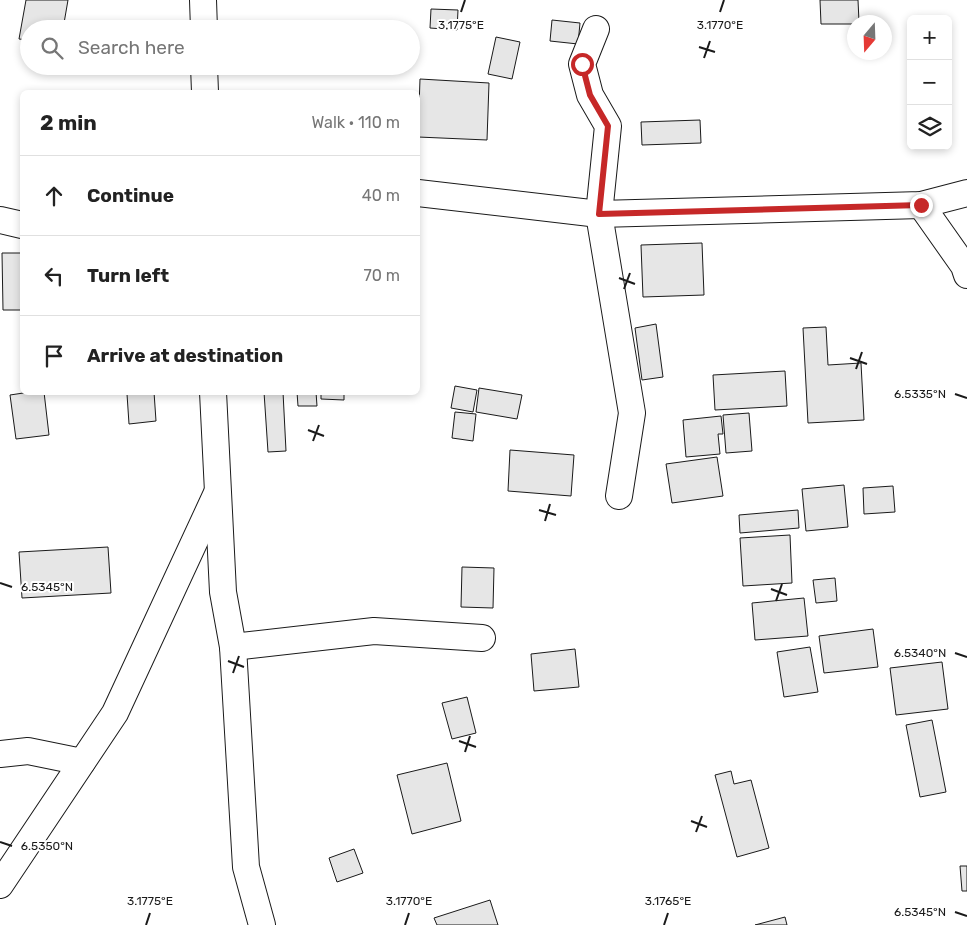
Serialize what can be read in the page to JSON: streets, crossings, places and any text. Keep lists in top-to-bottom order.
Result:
{
  "north": "bottom",
  "page": {
    "map_buttons": ["+", "−"],
    "search": "Search here",
    "heading": ["2 min", "Walk · 110 m"],
    "list": [
      ["Continue", "40 m"],
      ["Turn left", "70 m"],
      "Arrive at destination"
    ]
  },
  "coordinates": [
    "3.1775°E",
    "3.1770°E",
    "6.5335°N",
    "6.5345°N",
    "6.5340°N",
    "6.5350°N",
    "3.1765°E"
  ]
}
